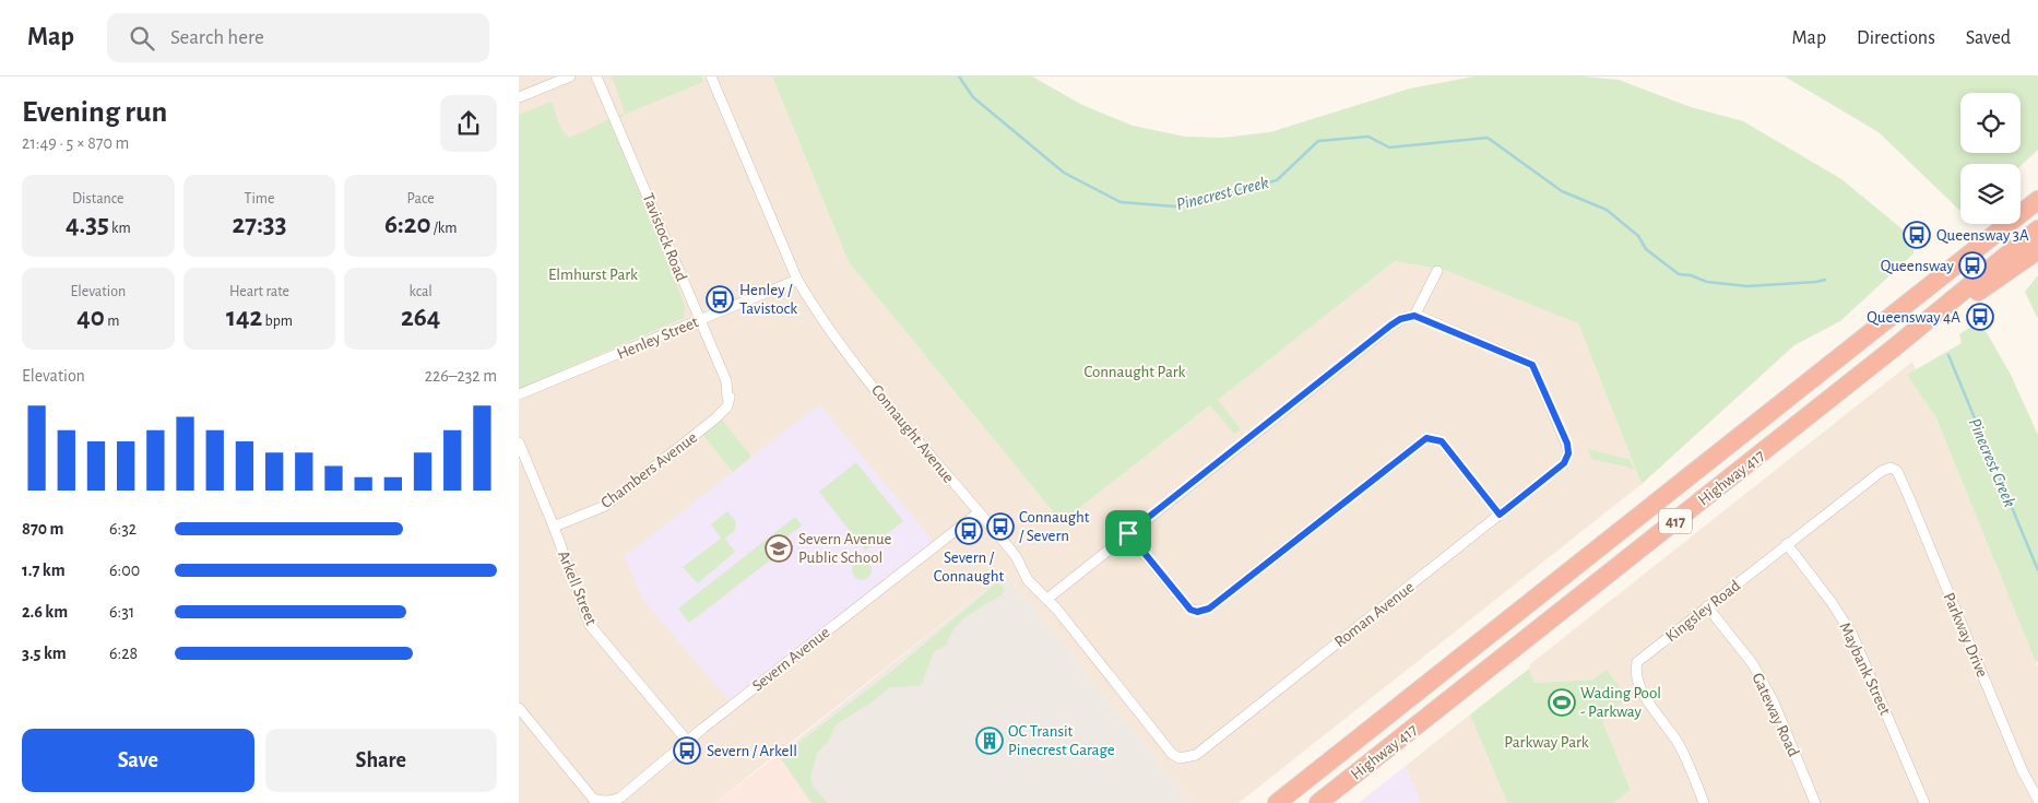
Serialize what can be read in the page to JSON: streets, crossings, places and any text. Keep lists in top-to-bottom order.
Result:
{
  "streets": {
    "highway": ["Highway 417", "417"],
    "street": [
      "Tavistock Road",
      "Henley Street",
      "Connaught Avenue",
      "Chambers Avenue",
      "Arkell Street",
      "Kingsley Road",
      "Roman Avenue",
      "Parkway Drive",
      "Severn Avenue",
      "Maybank Street",
      "Gateway Road"
    ]
  },
  "crossings": [
    ["Tavistock Road", "Henley Street"],
    ["Tavistock Road", "Chambers Avenue"],
    ["Henley Street", "Connaught Avenue"],
    ["Connaught Avenue", "Roman Avenue"],
    ["Connaught Avenue", "Severn Avenue"],
    ["Chambers Avenue", "Arkell Street"],
    ["Arkell Street", "Severn Avenue"],
    ["Kingsley Road", "Parkway Drive"],
    ["Kingsley Road", "Maybank Street"],
    ["Kingsley Road", "Gateway Road"]
  ],
  "water": ["Pinecrest Creek"],
  "parks": ["Elmhurst Park", "Connaught Park", "Parkway Park"],
  "places": {
    "bus stop": [
      "Queensway 3A",
      "Queensway",
      "Henley / Tavistock",
      "Queensway 4A",
      "Connaught / Severn",
      "Severn / Connaught",
      "Severn / Arkell"
    ],
    "school or university": ["Severn Avenue Public School"],
    "sports": ["Wading Pool - Parkway"],
    "building": ["OC Transit Pinecrest Garage"]
  },
  "page": {
    "header": "Map",
    "search": "Search here",
    "nav": ["Map", "Directions", "Saved"],
    "heading": ["Evening run", "21:49 · 5 × 870 m"],
    "stats": [
      ["Distance", "4.35 km"],
      ["Time", "27:33"],
      ["Pace", "6:20 /km"],
      ["Elevation", "40 m"],
      ["Heart rate", "142 bpm"],
      ["kcal", "264"]
    ],
    "chart": ["Elevation", "226–232 m"],
    "list": [
      {
        "name": "870 m",
        "note": "6:32"
      },
      {
        "name": "1.7 km",
        "note": "6:00"
      },
      {
        "name": "2.6 km",
        "note": "6:31"
      },
      {
        "name": "3.5 km",
        "note": "6:28"
      }
    ],
    "buttons": ["Save", "Share"]
  }
}
